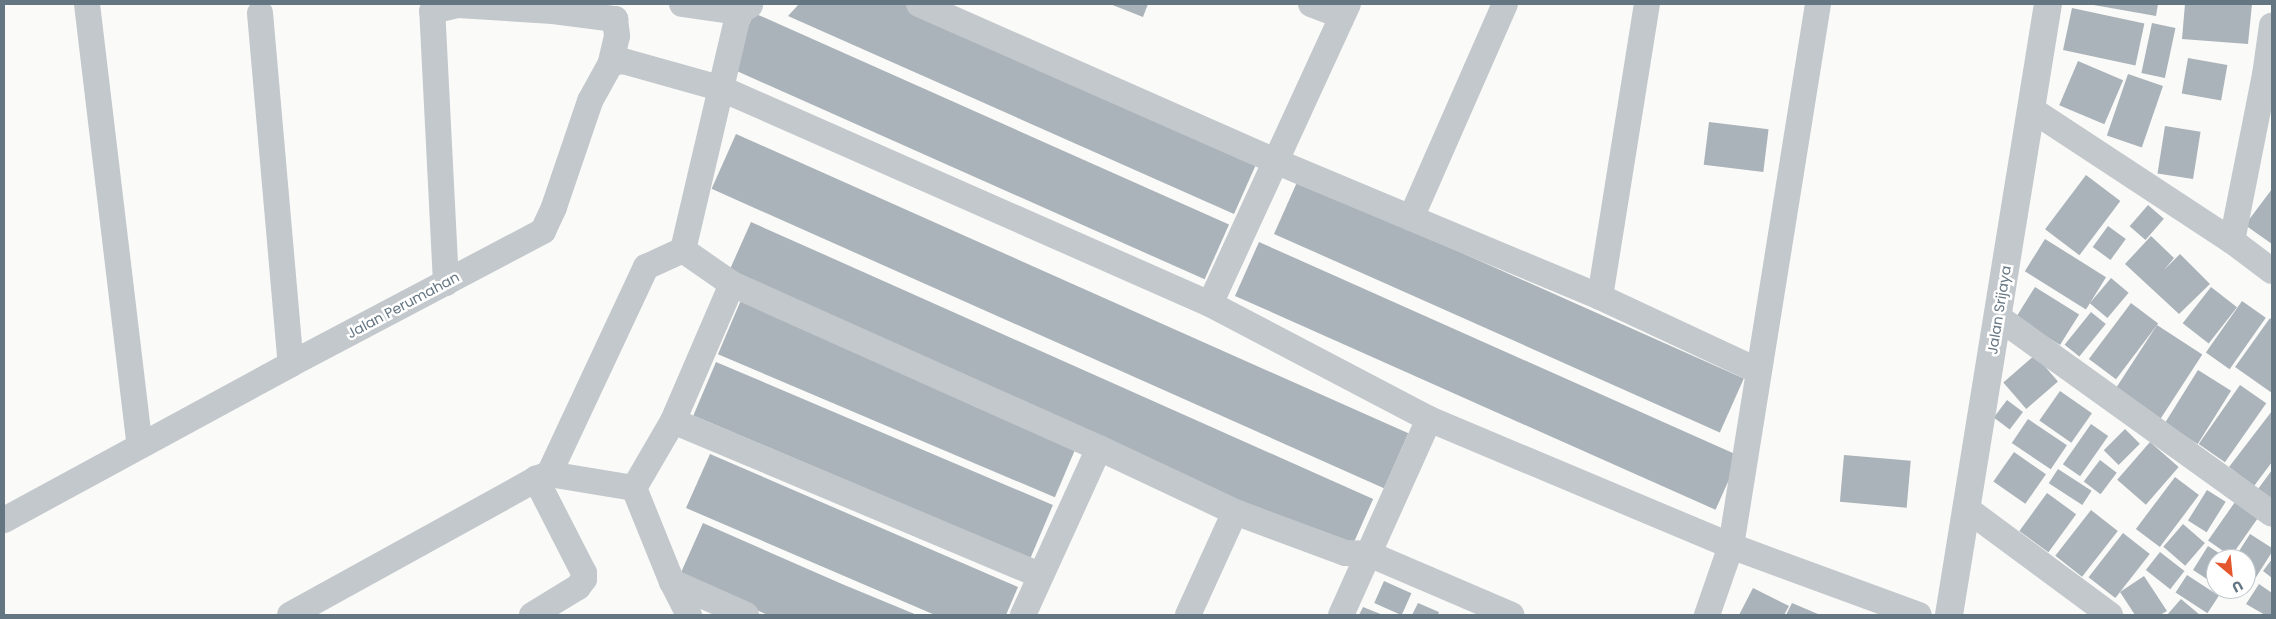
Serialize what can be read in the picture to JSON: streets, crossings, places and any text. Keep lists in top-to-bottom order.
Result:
{
  "streets": {
    "street": ["Jalan Perumahan", "Jalan Srijaya"]
  },
  "north": "bottom right"
}
